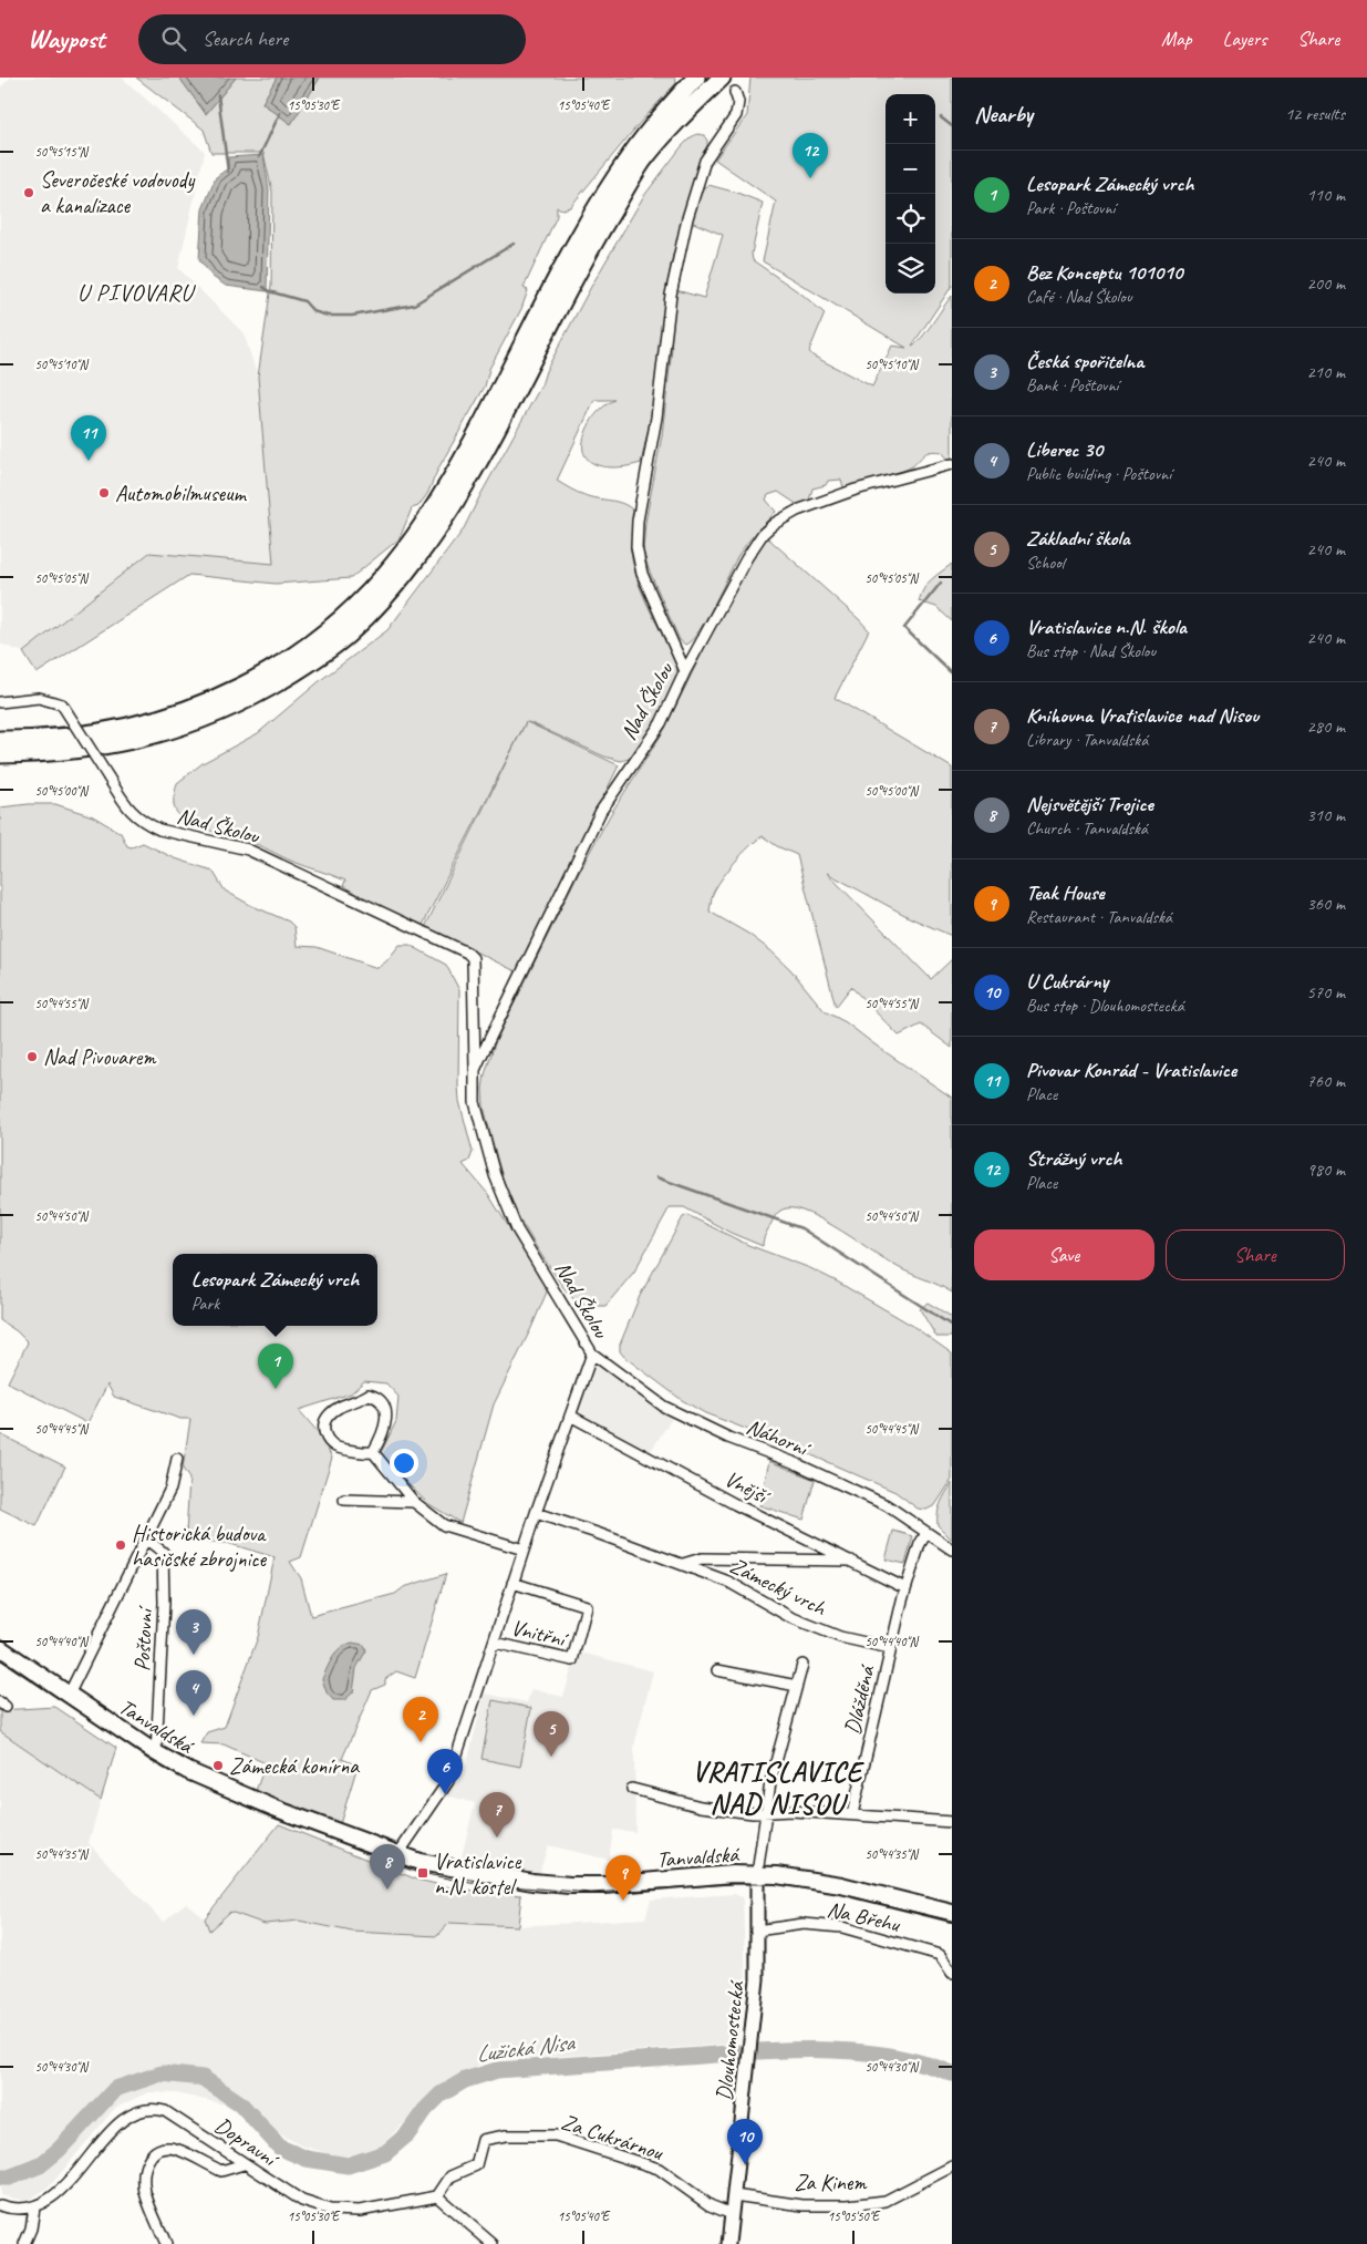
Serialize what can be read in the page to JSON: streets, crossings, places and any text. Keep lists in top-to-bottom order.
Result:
{
  "streets": {
    "main road": ["Tanvaldská"],
    "street": [
      "Nad Školou",
      "Náhorní",
      "Vnější",
      "Zámecký vrch",
      "Vnitřní",
      "Poštovní",
      "Dlážděná",
      "Na Břehu",
      "Dlouhomostecká",
      "Za Cukrárnou",
      "Dopravní",
      "Za Kinem"
    ]
  },
  "crossings": [
    ["Nad Školou", "Náhorní"],
    ["Nad Školou", "Vnější"],
    ["Nad Školou", "Zámecký vrch"],
    ["Nad Školou", "Vnitřní"],
    ["Nad Školou", "Tanvaldská"],
    ["Náhorní", "Dlážděná"],
    ["Vnější", "Zámecký vrch"],
    ["Vnější", "Dlážděná"],
    ["Zámecký vrch", "Dlážděná"],
    ["Poštovní", "Tanvaldská"],
    ["Tanvaldská", "Dlouhomostecká"],
    ["Na Břehu", "Dlouhomostecká"],
    ["Dlouhomostecká", "Za Cukrárnou"],
    ["Dlouhomostecká", "Za Kinem"],
    ["Za Cukrárnou", "Dopravní"]
  ],
  "districts": ["U PIVOVARU", "VRATISLAVICE NAD NISOU"],
  "water": ["Lužická Nisa"],
  "places": {
    "other": [
      "Severočeské vodovody a kanalizace",
      "Automobilmuseum",
      "Nad Pivovarem",
      "Historická budova hasičské zbrojnice",
      "Zámecká konírna"
    ],
    "transit": ["Vratislavice n.N. kostel"]
  },
  "page": {
    "header": "Waypost",
    "search": "Search here",
    "nav": ["Map", "Layers", "Share"],
    "heading": ["Nearby", "12 results"],
    "map_buttons": ["+", "−"],
    "pins": [
      "12",
      "11",
      "1",
      "3",
      "4",
      "2",
      "5",
      "6",
      "7",
      "8",
      "9",
      "10"
    ],
    "list": [
      {
        "mark": "1",
        "name": "Lesopark Zámecký vrch",
        "note": "Park · Poštovní",
        "value": "110 m"
      },
      {
        "mark": "2",
        "name": "Bez Konceptu 101010",
        "note": "Café · Nad Školou",
        "value": "200 m"
      },
      {
        "mark": "3",
        "name": "Česká spořitelna",
        "note": "Bank · Poštovní",
        "value": "210 m"
      },
      {
        "mark": "4",
        "name": "Liberec 30",
        "note": "Public building · Poštovní",
        "value": "240 m"
      },
      {
        "mark": "5",
        "name": "Základní škola",
        "note": "School",
        "value": "240 m"
      },
      {
        "mark": "6",
        "name": "Vratislavice n.N. škola",
        "note": "Bus stop · Nad Školou",
        "value": "240 m"
      },
      {
        "mark": "7",
        "name": "Knihovna Vratislavice nad Nisou",
        "note": "Library · Tanvaldská",
        "value": "280 m"
      },
      {
        "mark": "8",
        "name": "Nejsvětější Trojice",
        "note": "Church · Tanvaldská",
        "value": "310 m"
      },
      {
        "mark": "9",
        "name": "Teak House",
        "note": "Restaurant · Tanvaldská",
        "value": "360 m"
      },
      {
        "mark": "10",
        "name": "U Cukrárny",
        "note": "Bus stop · Dlouhomostecká",
        "value": "570 m"
      },
      {
        "mark": "11",
        "name": "Pivovar Konrád - Vratislavice",
        "note": "Place",
        "value": "760 m"
      },
      {
        "mark": "12",
        "name": "Strážný vrch",
        "note": "Place",
        "value": "980 m"
      }
    ],
    "buttons": ["Save", "Share"],
    "popup": ["Lesopark Zámecký vrch", "Park"]
  },
  "coordinates": [
    "15°05'30\"E",
    "15°05'40\"E",
    "50°45'15\"N",
    "50°45'10\"N",
    "50°45'05\"N",
    "50°45'00\"N",
    "50°44'55\"N",
    "50°44'50\"N",
    "50°44'45\"N",
    "50°44'40\"N",
    "50°44'35\"N",
    "50°44'30\"N",
    "15°05'50\"E"
  ]
}
